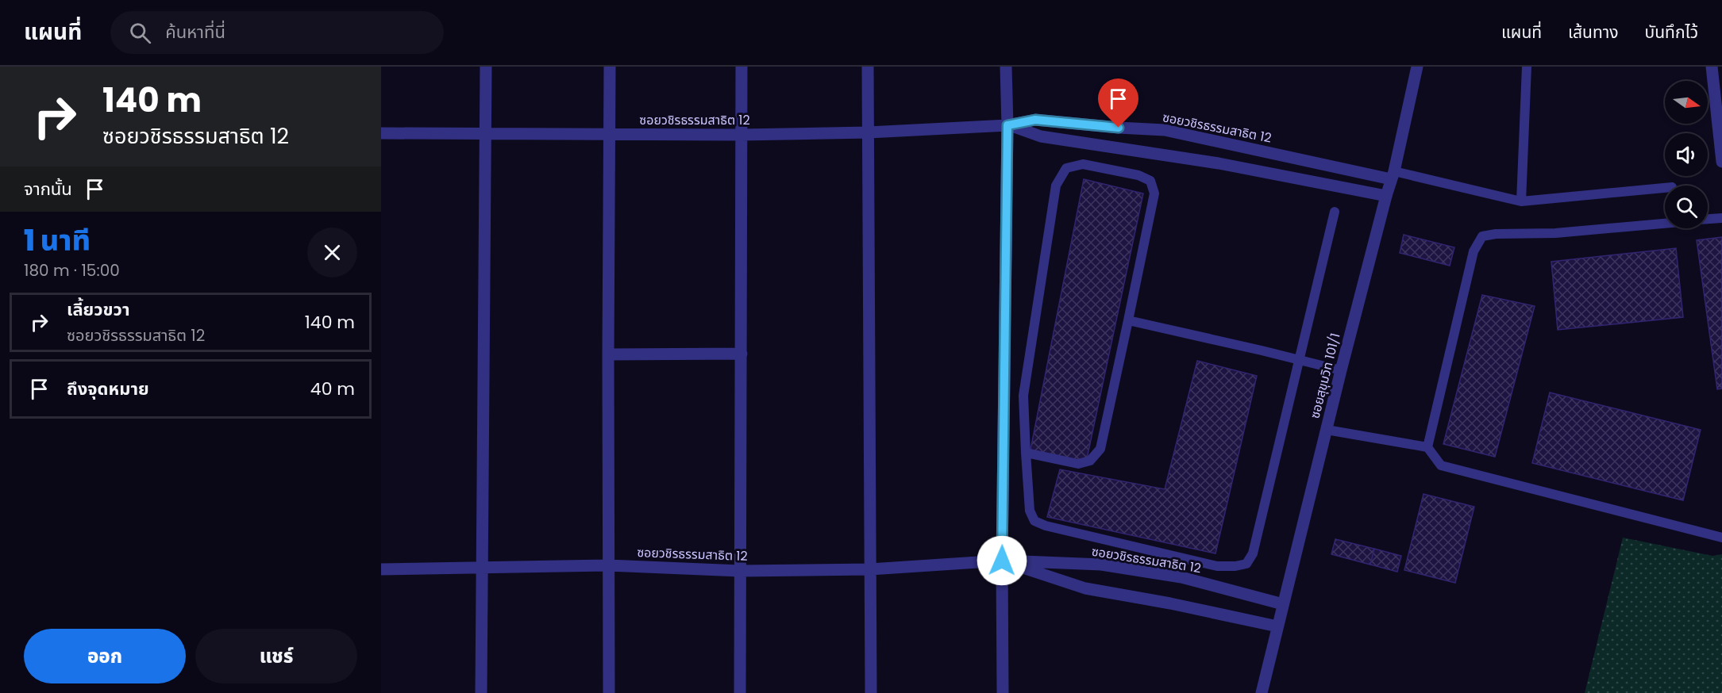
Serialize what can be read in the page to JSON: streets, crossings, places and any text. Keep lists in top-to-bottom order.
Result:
{
  "streets": {
    "street": ["ซอยวชิรธรรมสาธิต 12", "ซอยสุขุมวิท 101/1"]
  },
  "crossings": [
    ["ซอยวชิรธรรมสาธิต 12", "ซอยสุขุมวิท 101/1"]
  ],
  "north": "right",
  "page": {
    "header": "แผนที่",
    "search": "ค้นหาที่นี่",
    "nav": ["แผนที่", "เส้นทาง", "บันทึกไว้"],
    "turn": ["140 m", "ซอยวชิรธรรมสาธิต 12"],
    "then": "จากนั้น",
    "heading": ["1 นาที", "180 m · 15:00"],
    "list": [
      {
        "name": "เลี้ยวขวา",
        "note": "ซอยวชิรธรรมสาธิต 12",
        "value": "140 m"
      },
      {
        "name": "ถึงจุดหมาย",
        "value": "40 m"
      }
    ],
    "buttons": ["ออก", "แชร์"]
  }
}
